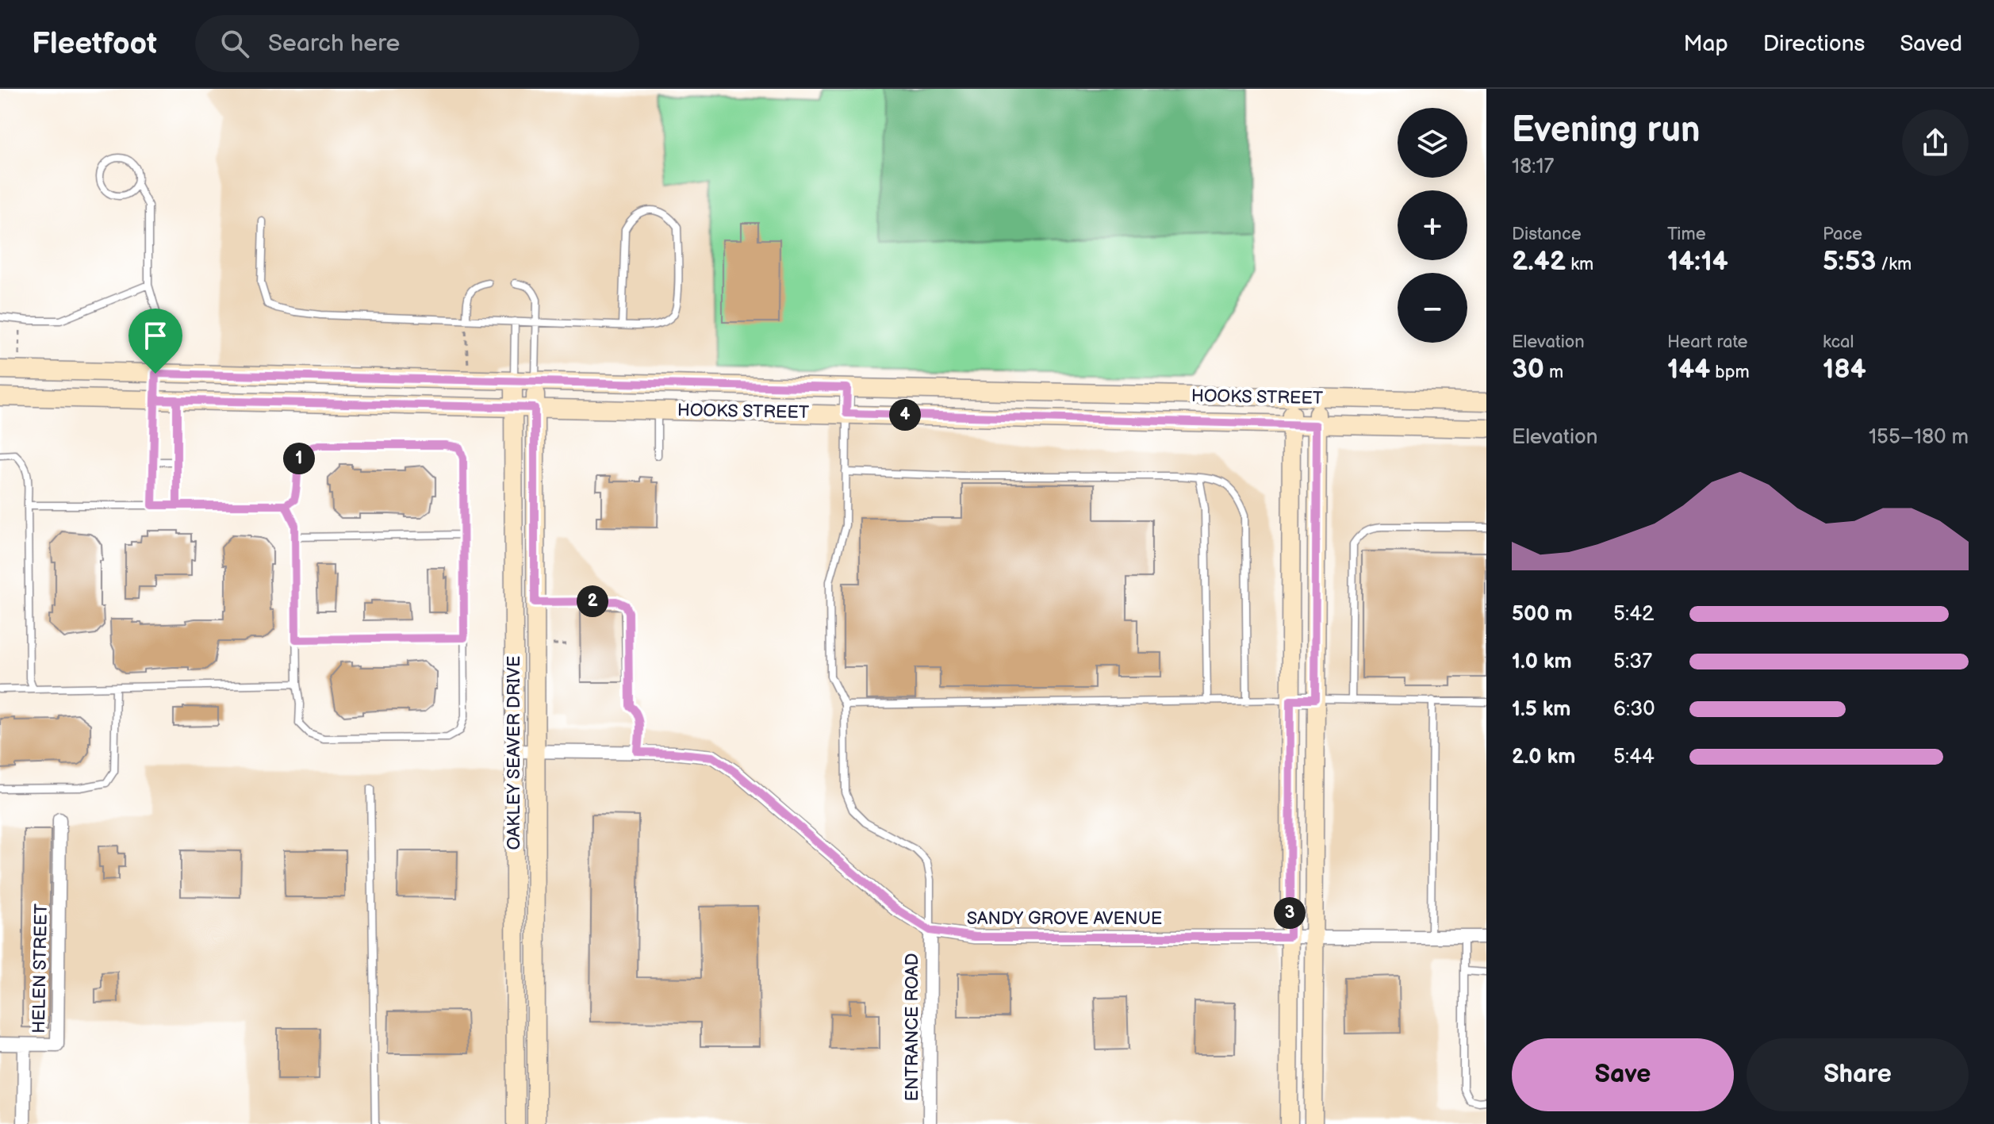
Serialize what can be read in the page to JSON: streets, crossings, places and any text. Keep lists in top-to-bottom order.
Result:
{
  "streets": {
    "street": [
      "HOOKS STREET",
      "OAKLEY SEAVER DRIVE",
      "SANDY GROVE AVENUE",
      "HELEN STREET",
      "ENTRANCE ROAD"
    ]
  },
  "crossings": [
    ["HOOKS STREET", "OAKLEY SEAVER DRIVE"],
    ["OAKLEY SEAVER DRIVE", "SANDY GROVE AVENUE"],
    ["SANDY GROVE AVENUE", "ENTRANCE ROAD"]
  ],
  "page": {
    "header": "Fleetfoot",
    "search": "Search here",
    "nav": ["Map", "Directions", "Saved"],
    "heading": ["Evening run", "18:17"],
    "map_buttons": ["+", "−"],
    "stats": [
      ["Distance", "2.42 km"],
      ["Time", "14:14"],
      ["Pace", "5:53 /km"],
      ["Elevation", "30 m"],
      ["Heart rate", "144 bpm"],
      ["kcal", "184"]
    ],
    "pins": [
      "4",
      "1",
      "2",
      "3"
    ],
    "chart": ["Elevation", "155–180 m"],
    "list": [
      {
        "name": "500 m",
        "note": "5:42"
      },
      {
        "name": "1.0 km",
        "note": "5:37"
      },
      {
        "name": "1.5 km",
        "note": "6:30"
      },
      {
        "name": "2.0 km",
        "note": "5:44"
      }
    ],
    "buttons": ["Save", "Share"]
  }
}
